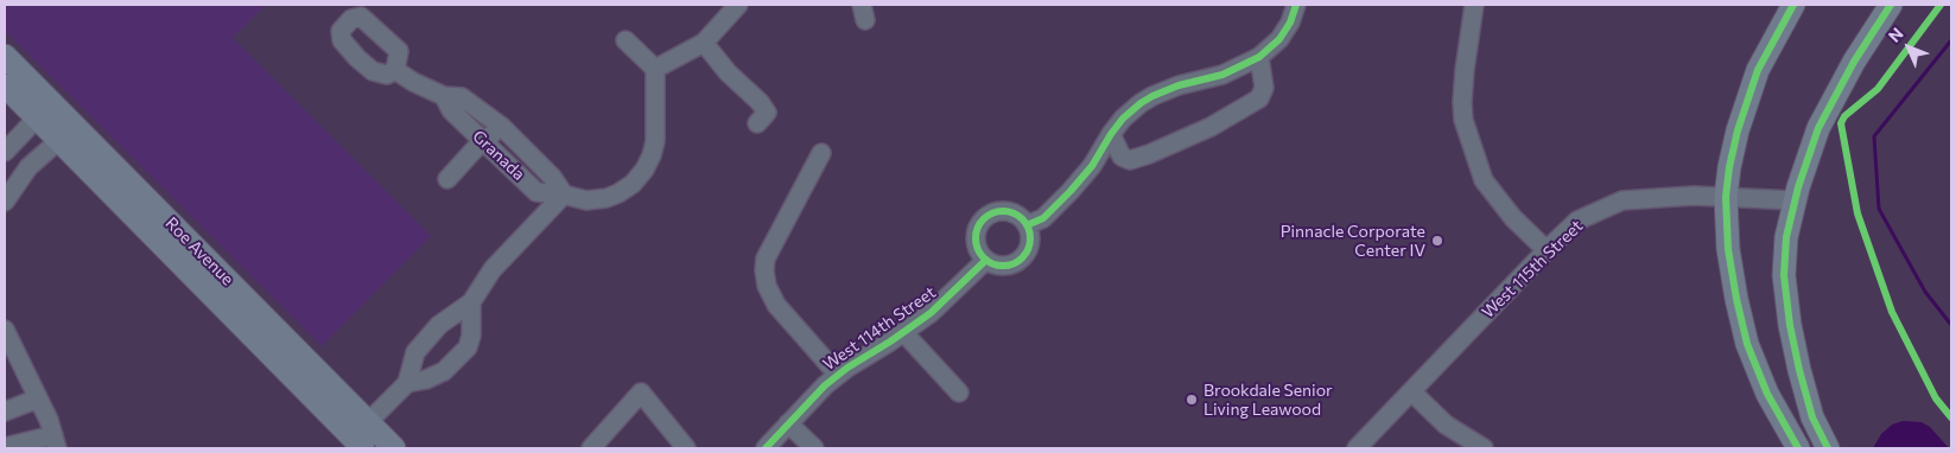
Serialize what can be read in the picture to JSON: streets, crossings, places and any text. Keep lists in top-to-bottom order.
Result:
{
  "streets": {
    "main road": ["Roe Avenue"],
    "street": ["Granada", "West 115th Street", "West 114th Street"]
  },
  "places": ["Pinnacle Corporate Center IV", "Brookdale Senior Living Leawood"],
  "north": "top left"
}
